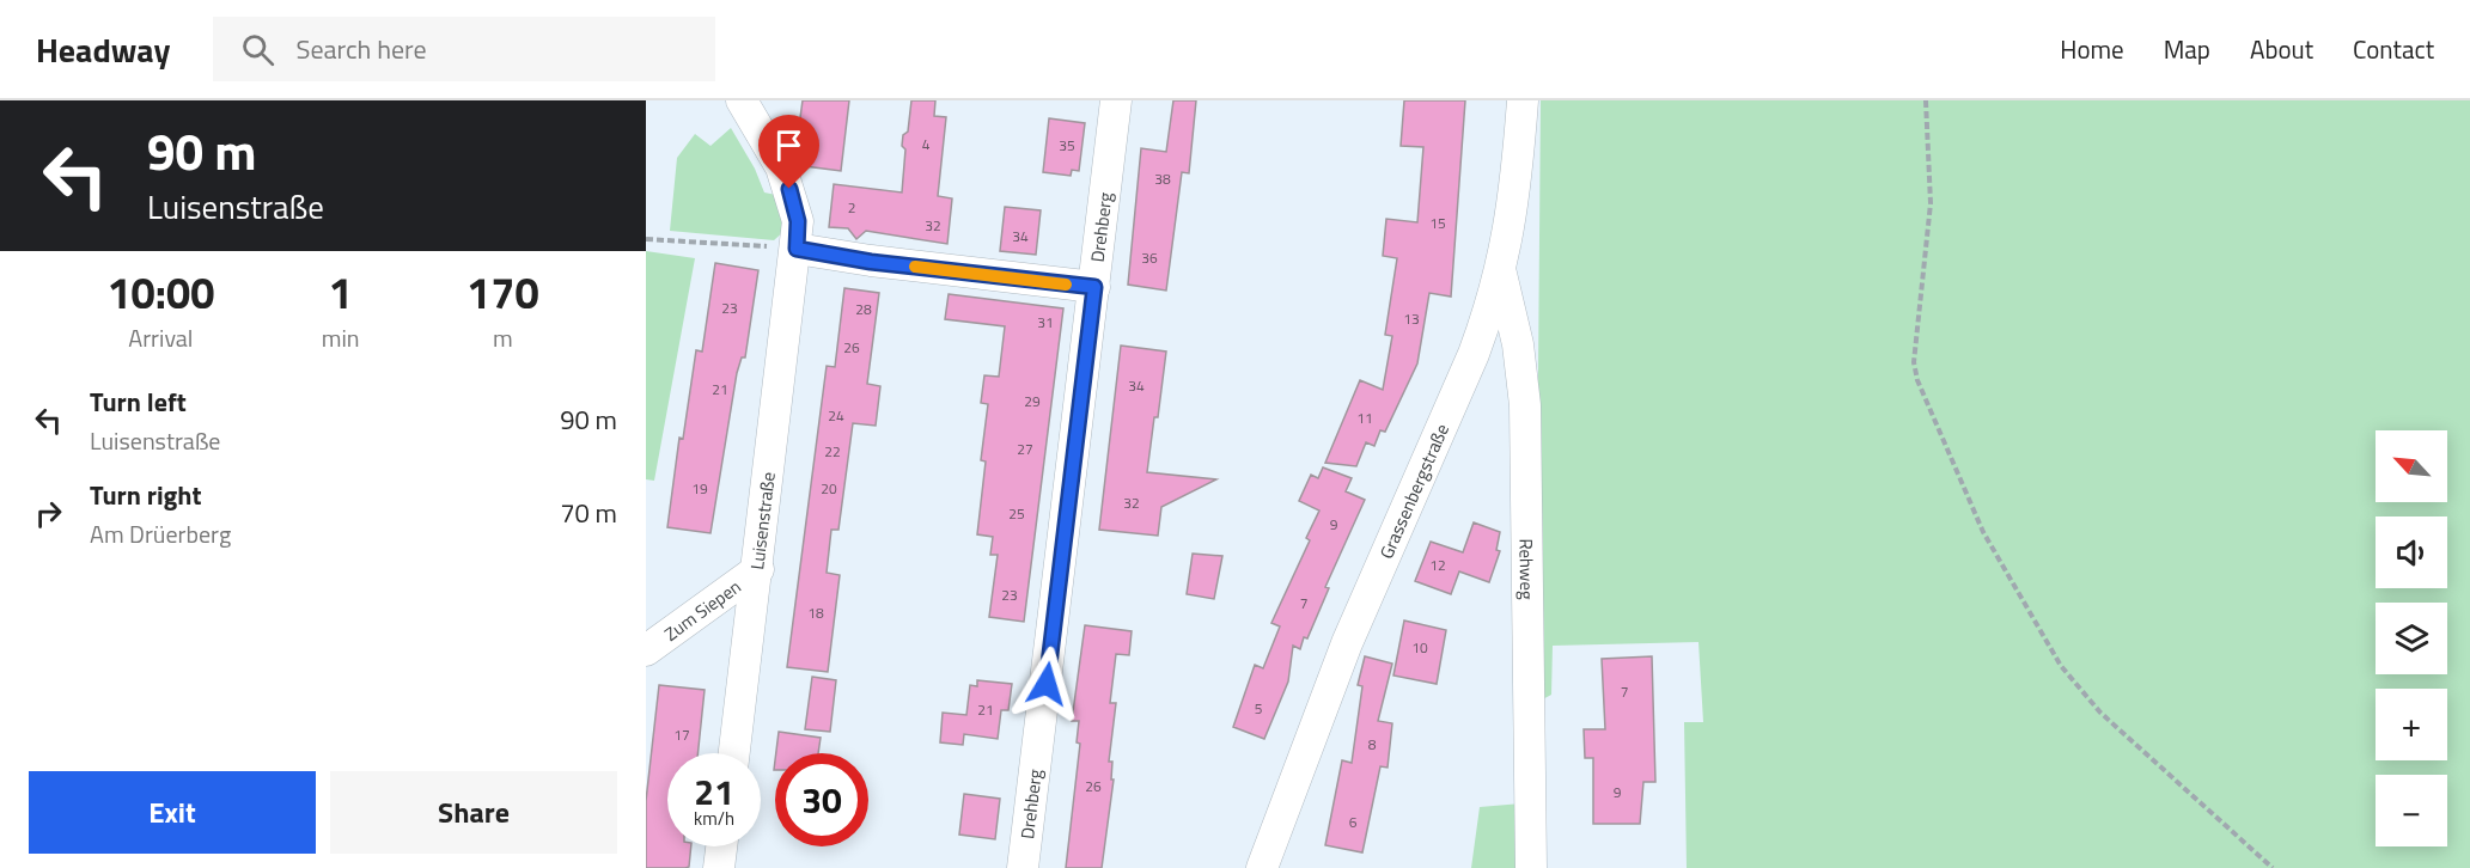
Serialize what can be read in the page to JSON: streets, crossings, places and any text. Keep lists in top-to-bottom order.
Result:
{
  "streets": {
    "street": [
      "Drehberg",
      "Grassenbergstraße",
      "Luisenstraße",
      "Rehweg",
      "Zum Siepen"
    ]
  },
  "crossings": [
    ["Grassenbergstraße", "Rehweg"],
    ["Luisenstraße", "Zum Siepen"]
  ],
  "house_numbers": [
    "4",
    "35",
    "38",
    "2",
    "15",
    "32",
    "34",
    "36",
    "23",
    "28",
    "13",
    "31",
    "26",
    "34",
    "21",
    "29",
    "24",
    "11",
    "27",
    "22",
    "19",
    "20",
    "32",
    "25",
    "9",
    "12",
    "23",
    "7",
    "18",
    "10",
    "7",
    "5",
    "21",
    "17",
    "8",
    "26",
    "9",
    "6"
  ],
  "north": "top left",
  "page": {
    "header": "Headway",
    "search": "Search here",
    "nav": [
      "Home",
      "Map",
      "About",
      "Contact"
    ],
    "turn": ["90 m", "Luisenstraße"],
    "eta": [
      "10:00",
      "Arrival",
      "1",
      "min",
      "170",
      "m"
    ],
    "list": [
      {
        "name": "Turn left",
        "note": "Luisenstraße",
        "value": "90 m"
      },
      {
        "name": "Turn right",
        "note": "Am Drüerberg",
        "value": "70 m"
      }
    ],
    "map_buttons": ["+", "−"],
    "speed": "21 km/h",
    "limit": "30",
    "buttons": ["Exit", "Share"]
  }
}
